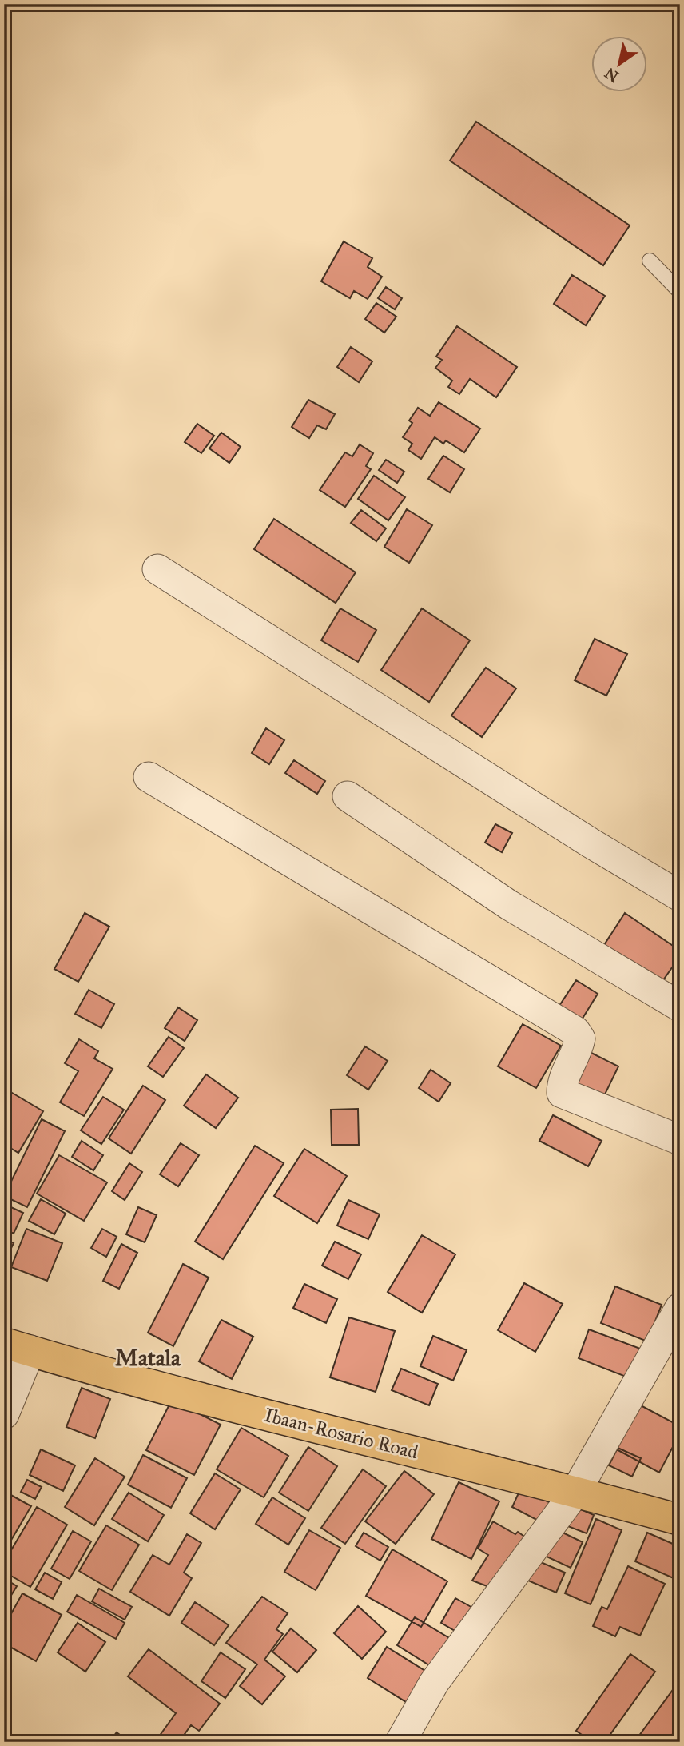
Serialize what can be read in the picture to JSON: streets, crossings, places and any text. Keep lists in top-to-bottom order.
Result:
{
  "streets": {
    "main road": ["Ibaan-Rosario Road"]
  },
  "districts": ["Matala"],
  "north": "bottom left"
}
